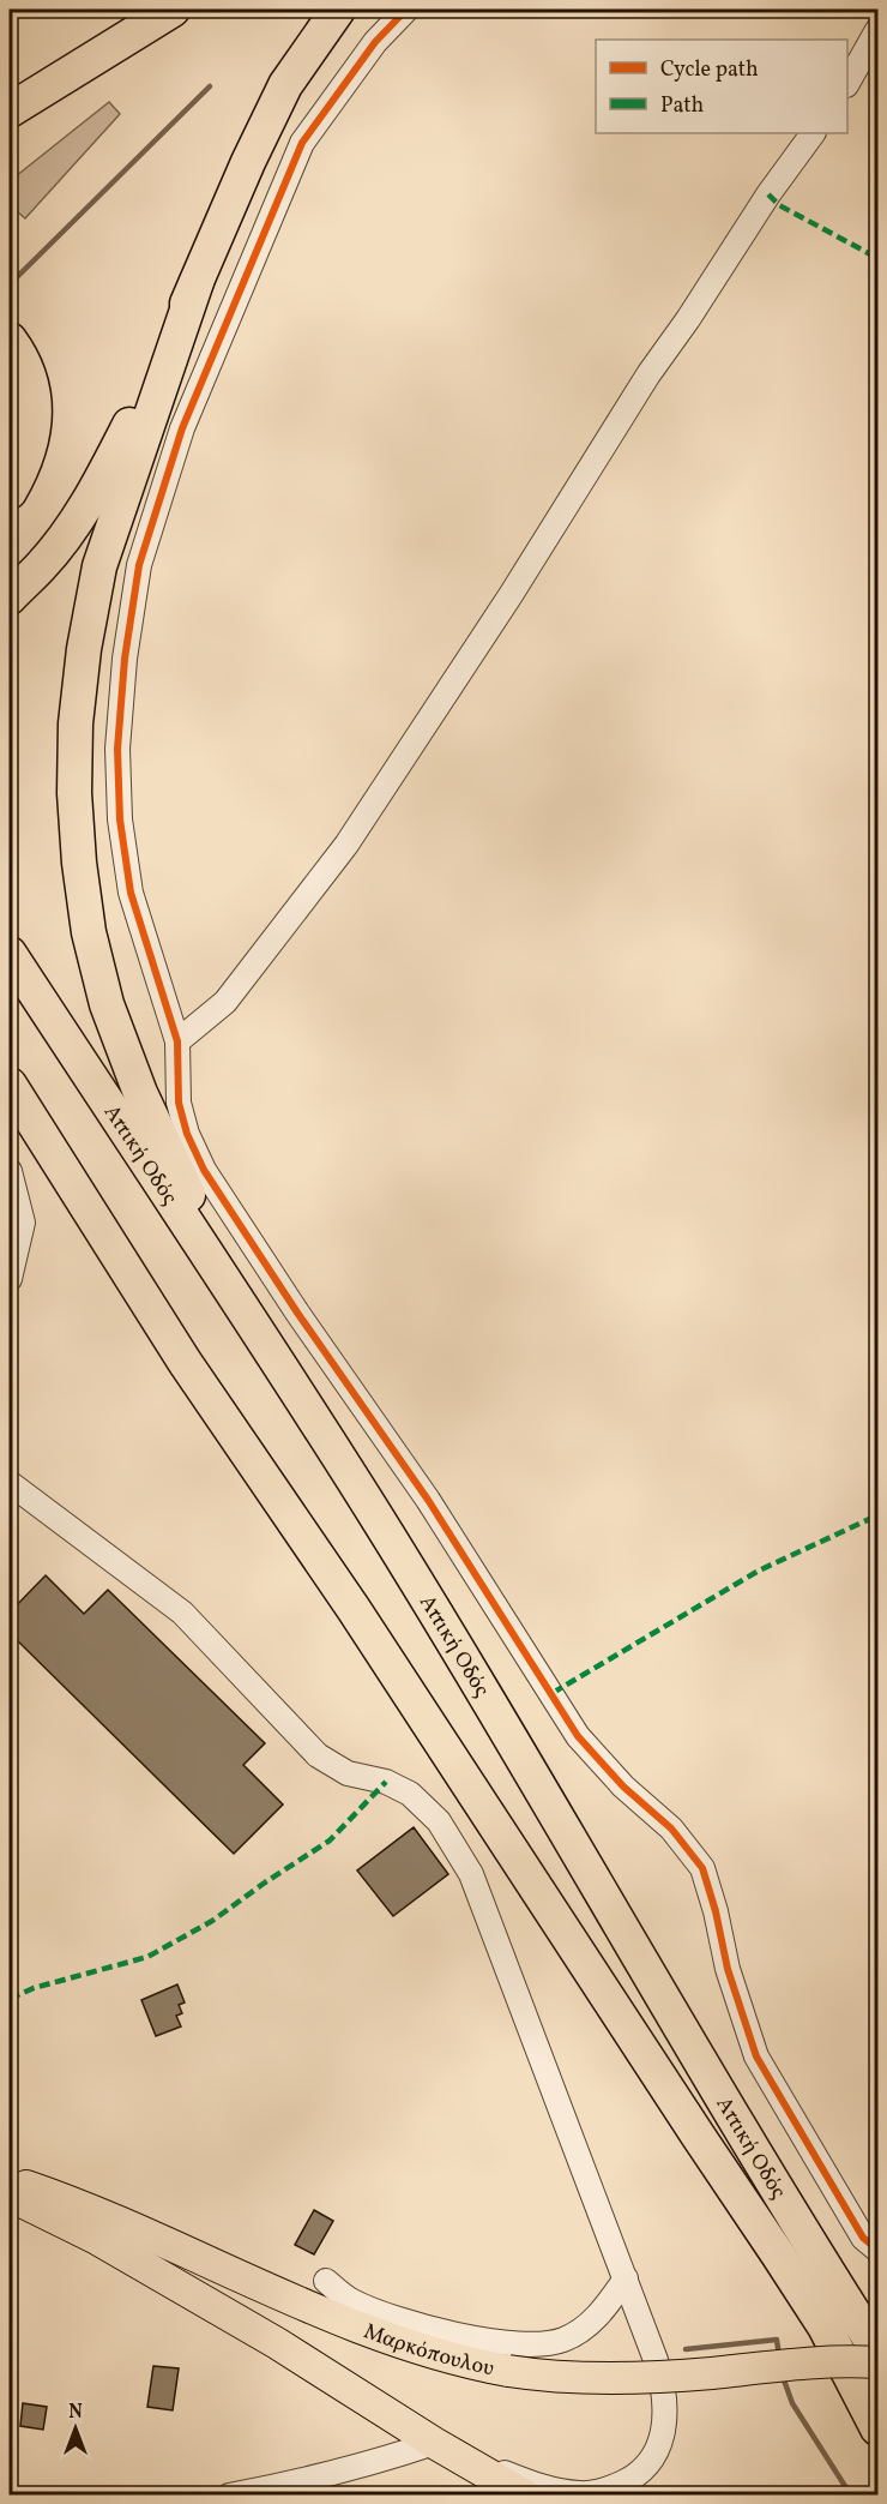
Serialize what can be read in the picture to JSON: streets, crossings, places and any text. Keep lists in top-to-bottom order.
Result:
{
  "streets": {
    "highway": ["Αττική Οδός"],
    "main road": ["Μαρκόπουλου"]
  },
  "legend": ["Cycle path", "Path"],
  "north": "top"
}
